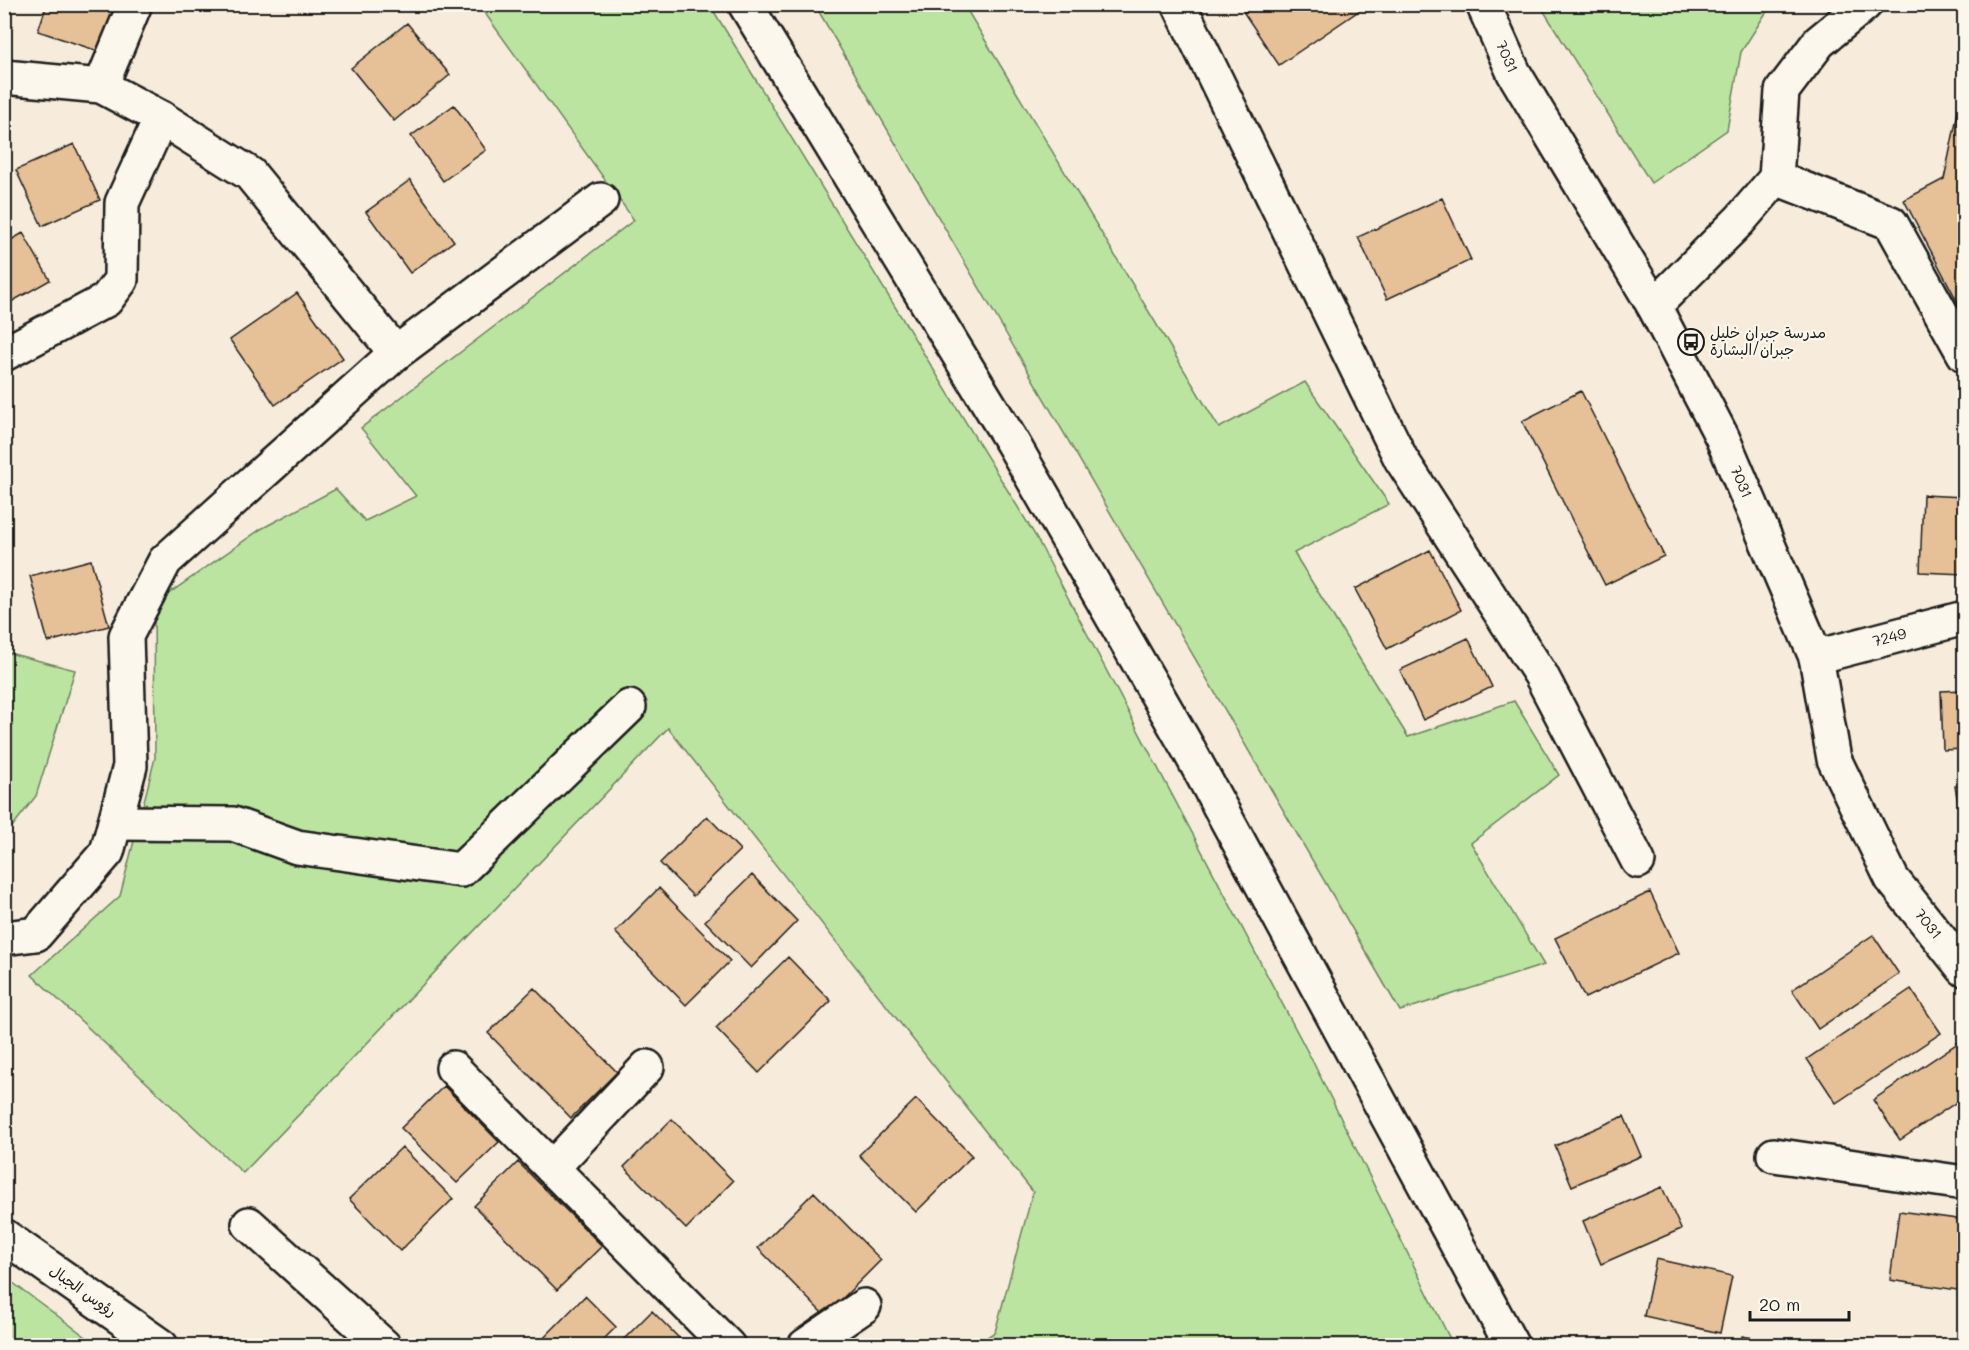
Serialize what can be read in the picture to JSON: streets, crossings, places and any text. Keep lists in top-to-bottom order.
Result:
{
  "streets": {
    "street": ["7031", "7249", "رؤوس الجبال"]
  },
  "crossings": [
    ["7031", "7249"]
  ],
  "places": {
    "bus stop": ["مدرسة جبران خليل جبران/البشارة"]
  },
  "scale_bar": "20 m"
}
